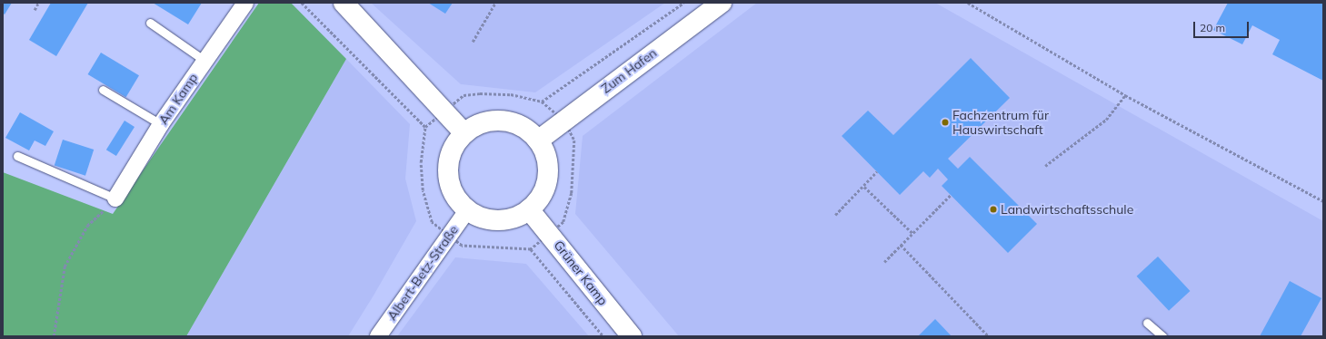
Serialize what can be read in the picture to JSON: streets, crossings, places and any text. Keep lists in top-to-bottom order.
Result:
{
  "streets": {
    "main road": ["Zum Hafen", "Grüner Kamp"],
    "street": ["Am Kamp", "Albert-Betz-Straße"]
  },
  "crossings": [
    ["Zum Hafen", "Albert-Betz-Straße"],
    ["Zum Hafen", "Grüner Kamp"],
    ["Albert-Betz-Straße", "Grüner Kamp"]
  ],
  "places": ["Fachzentrum für Hauswirtschaft", "Landwirtschaftsschule"],
  "scale_bar": "20 m"
}
